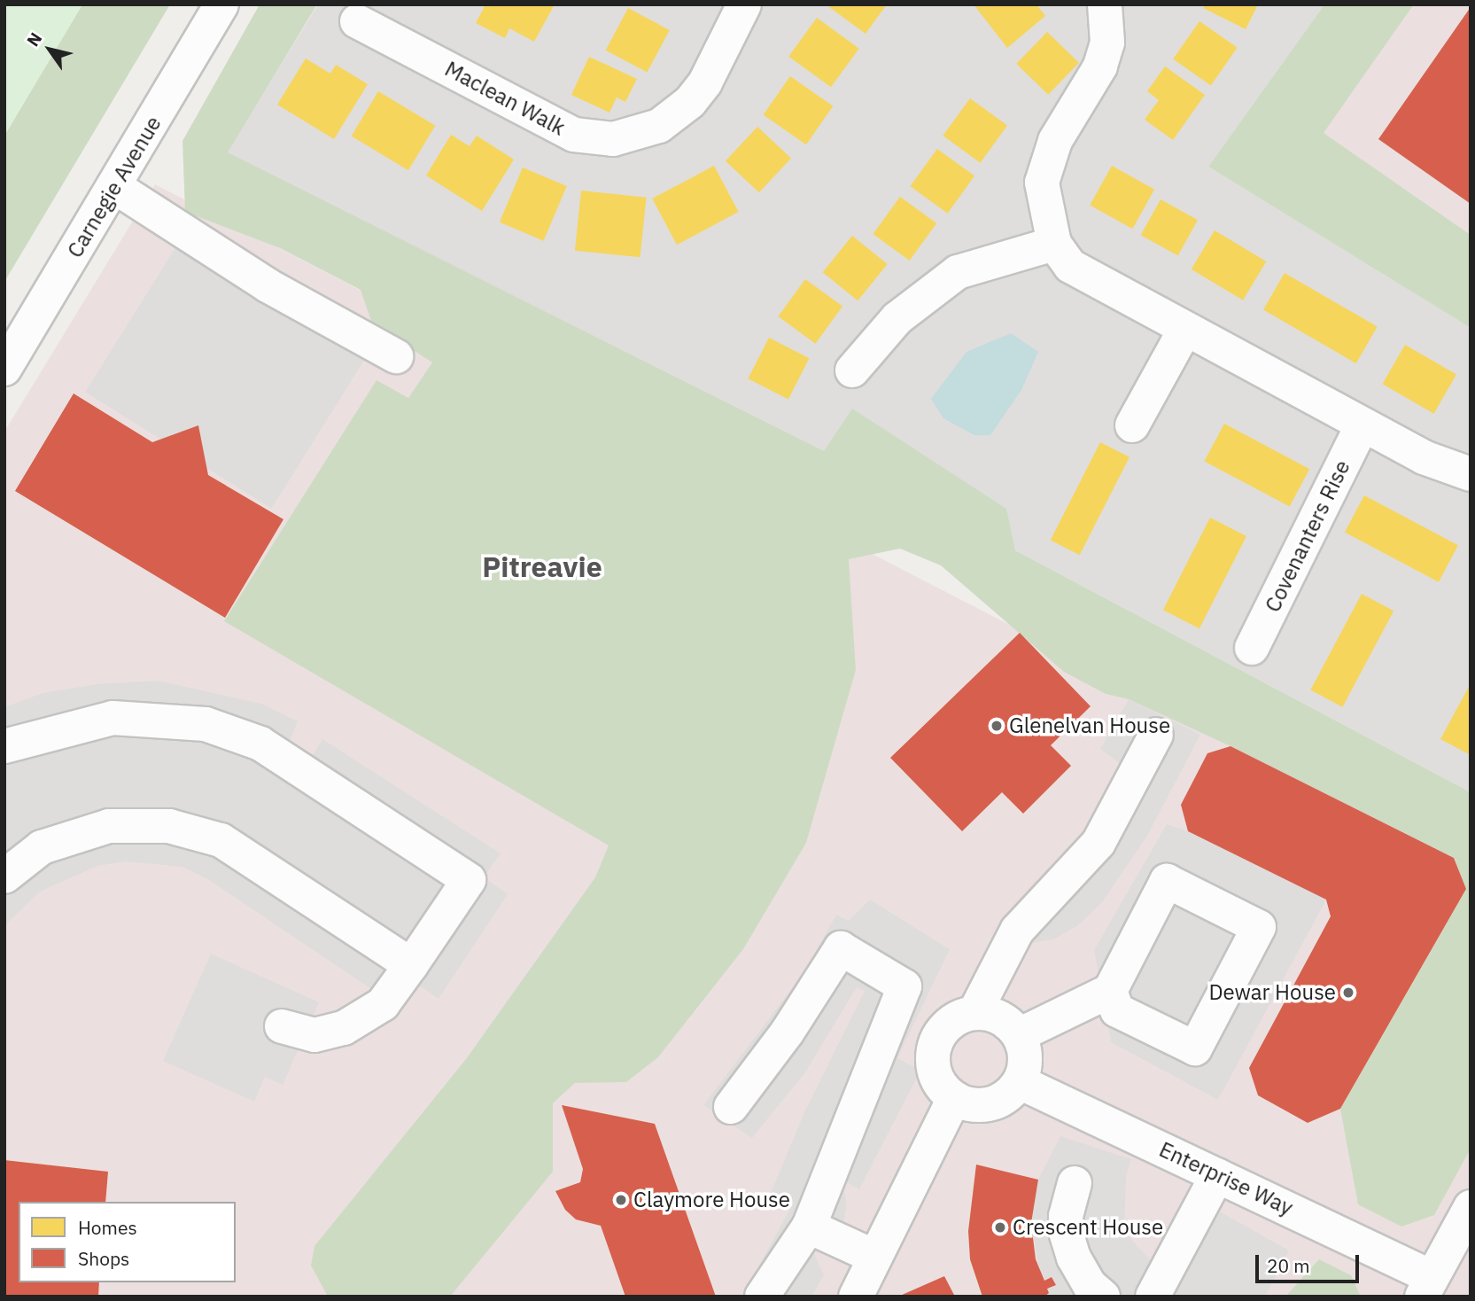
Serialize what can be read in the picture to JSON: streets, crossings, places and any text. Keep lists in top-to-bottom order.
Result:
{
  "streets": {
    "street": [
      "Maclean Walk",
      "Carnegie Avenue",
      "Covenanters Rise",
      "Enterprise Way"
    ]
  },
  "districts": ["Pitreavie"],
  "places": [
    "Glenelvan House",
    "Dewar House",
    "Claymore House",
    "Crescent House"
  ],
  "legend": ["Homes", "Shops"],
  "scale_bar": "20 m",
  "north": "top left"
}
